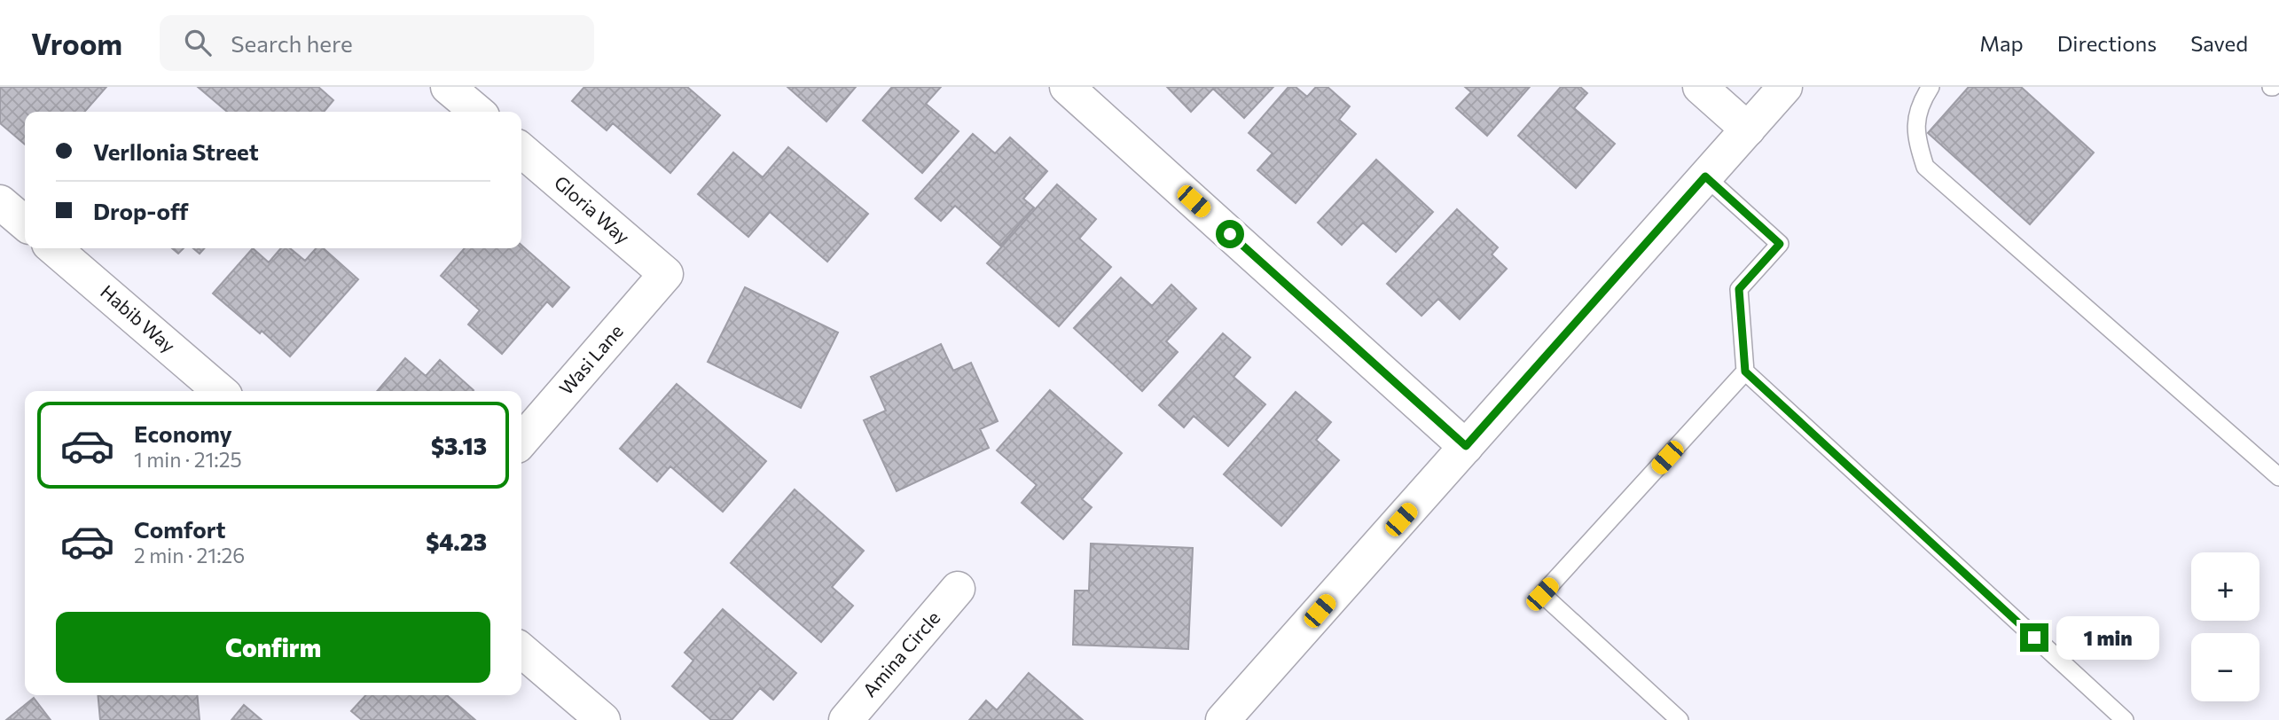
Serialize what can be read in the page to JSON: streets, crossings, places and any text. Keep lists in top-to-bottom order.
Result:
{
  "streets": {
    "street": [
      "Gloria Way",
      "Habib Way",
      "Wasi Lane",
      "Amina Circle"
    ]
  },
  "crossings": [
    ["Gloria Way", "Wasi Lane"]
  ],
  "page": {
    "header": "Vroom",
    "search": "Search here",
    "nav": ["Map", "Directions", "Saved"],
    "banner": ["Verllonia Street", "Drop-off"],
    "list": [
      {
        "name": "Economy",
        "note": "1 min · 21:25",
        "value": "$3.13"
      },
      {
        "name": "Comfort",
        "note": "2 min · 21:26",
        "value": "$4.23"
      }
    ],
    "map_buttons": ["+", "−"],
    "buttons": "Confirm",
    "bubble": "1 min"
  }
}
